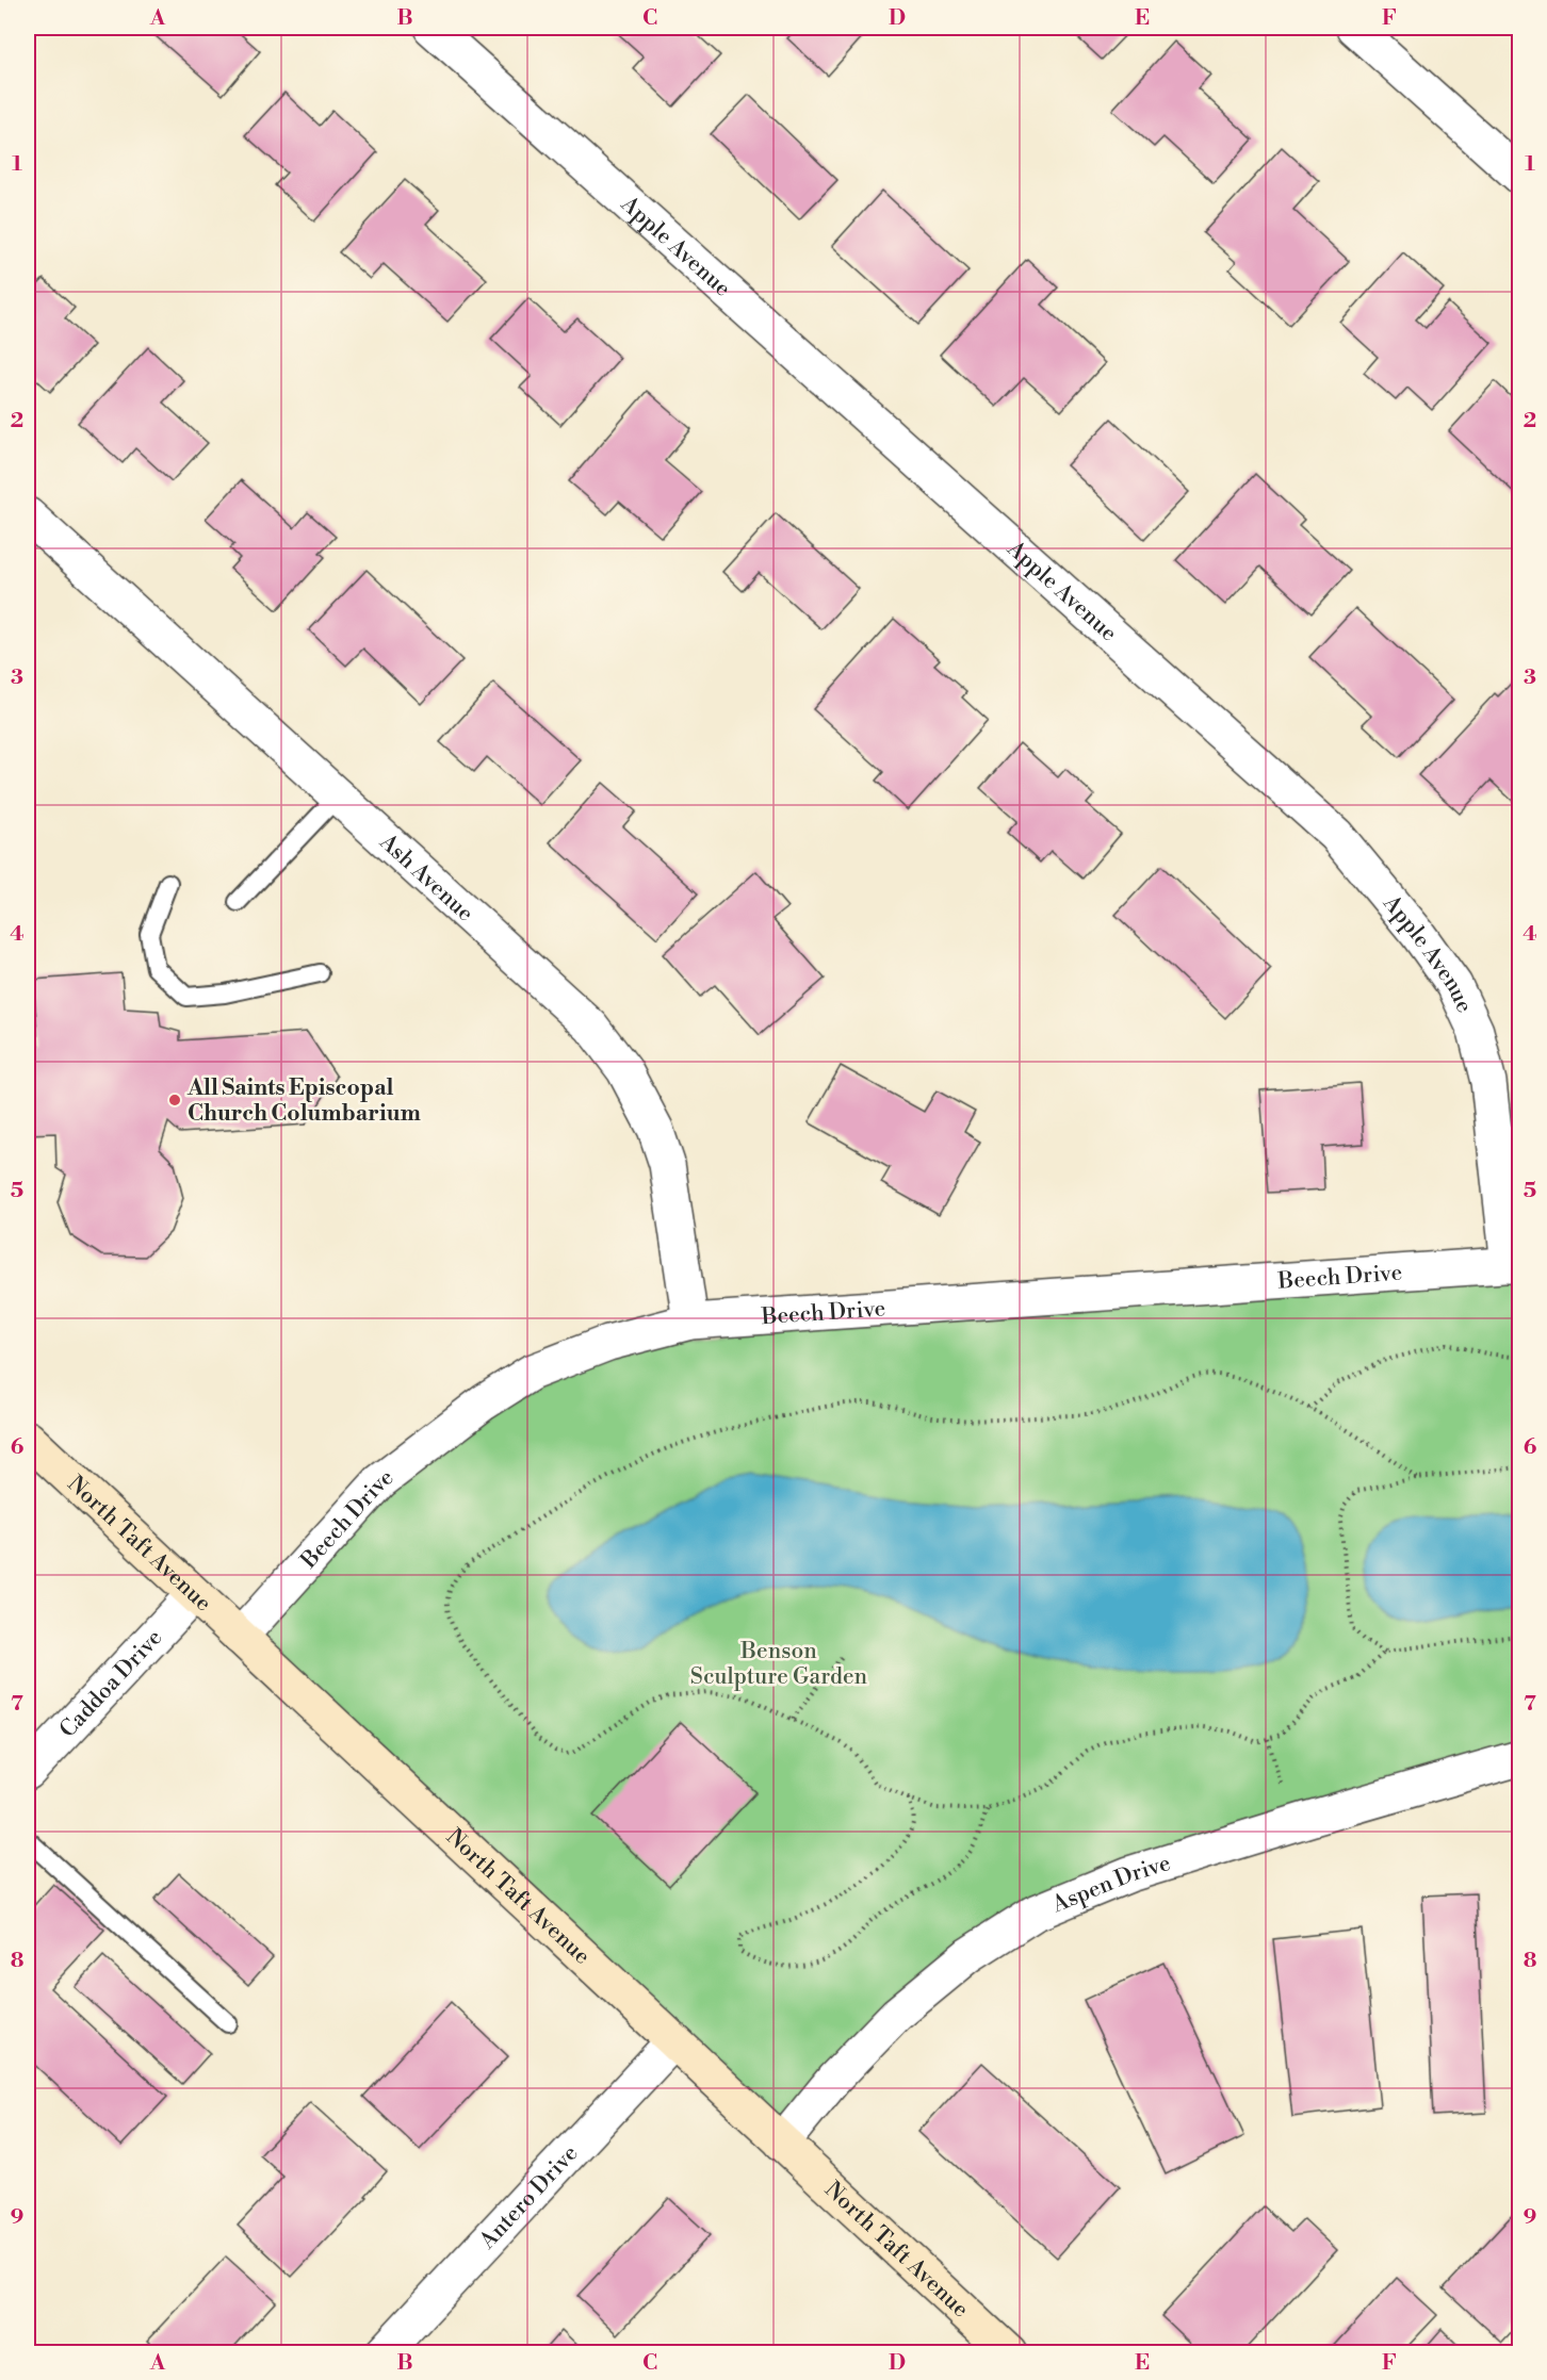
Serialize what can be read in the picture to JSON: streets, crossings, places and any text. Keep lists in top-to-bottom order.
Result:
{
  "streets": {
    "main road": ["North Taft Avenue"],
    "street": [
      "Apple Avenue",
      "Ash Avenue",
      "Beech Drive",
      "Caddoa Drive",
      "Aspen Drive",
      "Antero Drive"
    ]
  },
  "crossings": [
    ["Apple Avenue", "Beech Drive"],
    ["Ash Avenue", "Beech Drive"],
    ["Beech Drive", "North Taft Avenue"],
    ["North Taft Avenue", "Caddoa Drive"],
    ["North Taft Avenue", "Aspen Drive"],
    ["North Taft Avenue", "Antero Drive"]
  ],
  "parks": ["Benson Sculpture Garden"],
  "places": ["All Saints Episcopal Church Columbarium"],
  "grid": {
    "columns": [
      "A",
      "B",
      "C",
      "D",
      "E",
      "F"
    ],
    "rows": [
      "1",
      "2",
      "3",
      "4",
      "5",
      "6",
      "7",
      "8",
      "9"
    ]
  }
}
